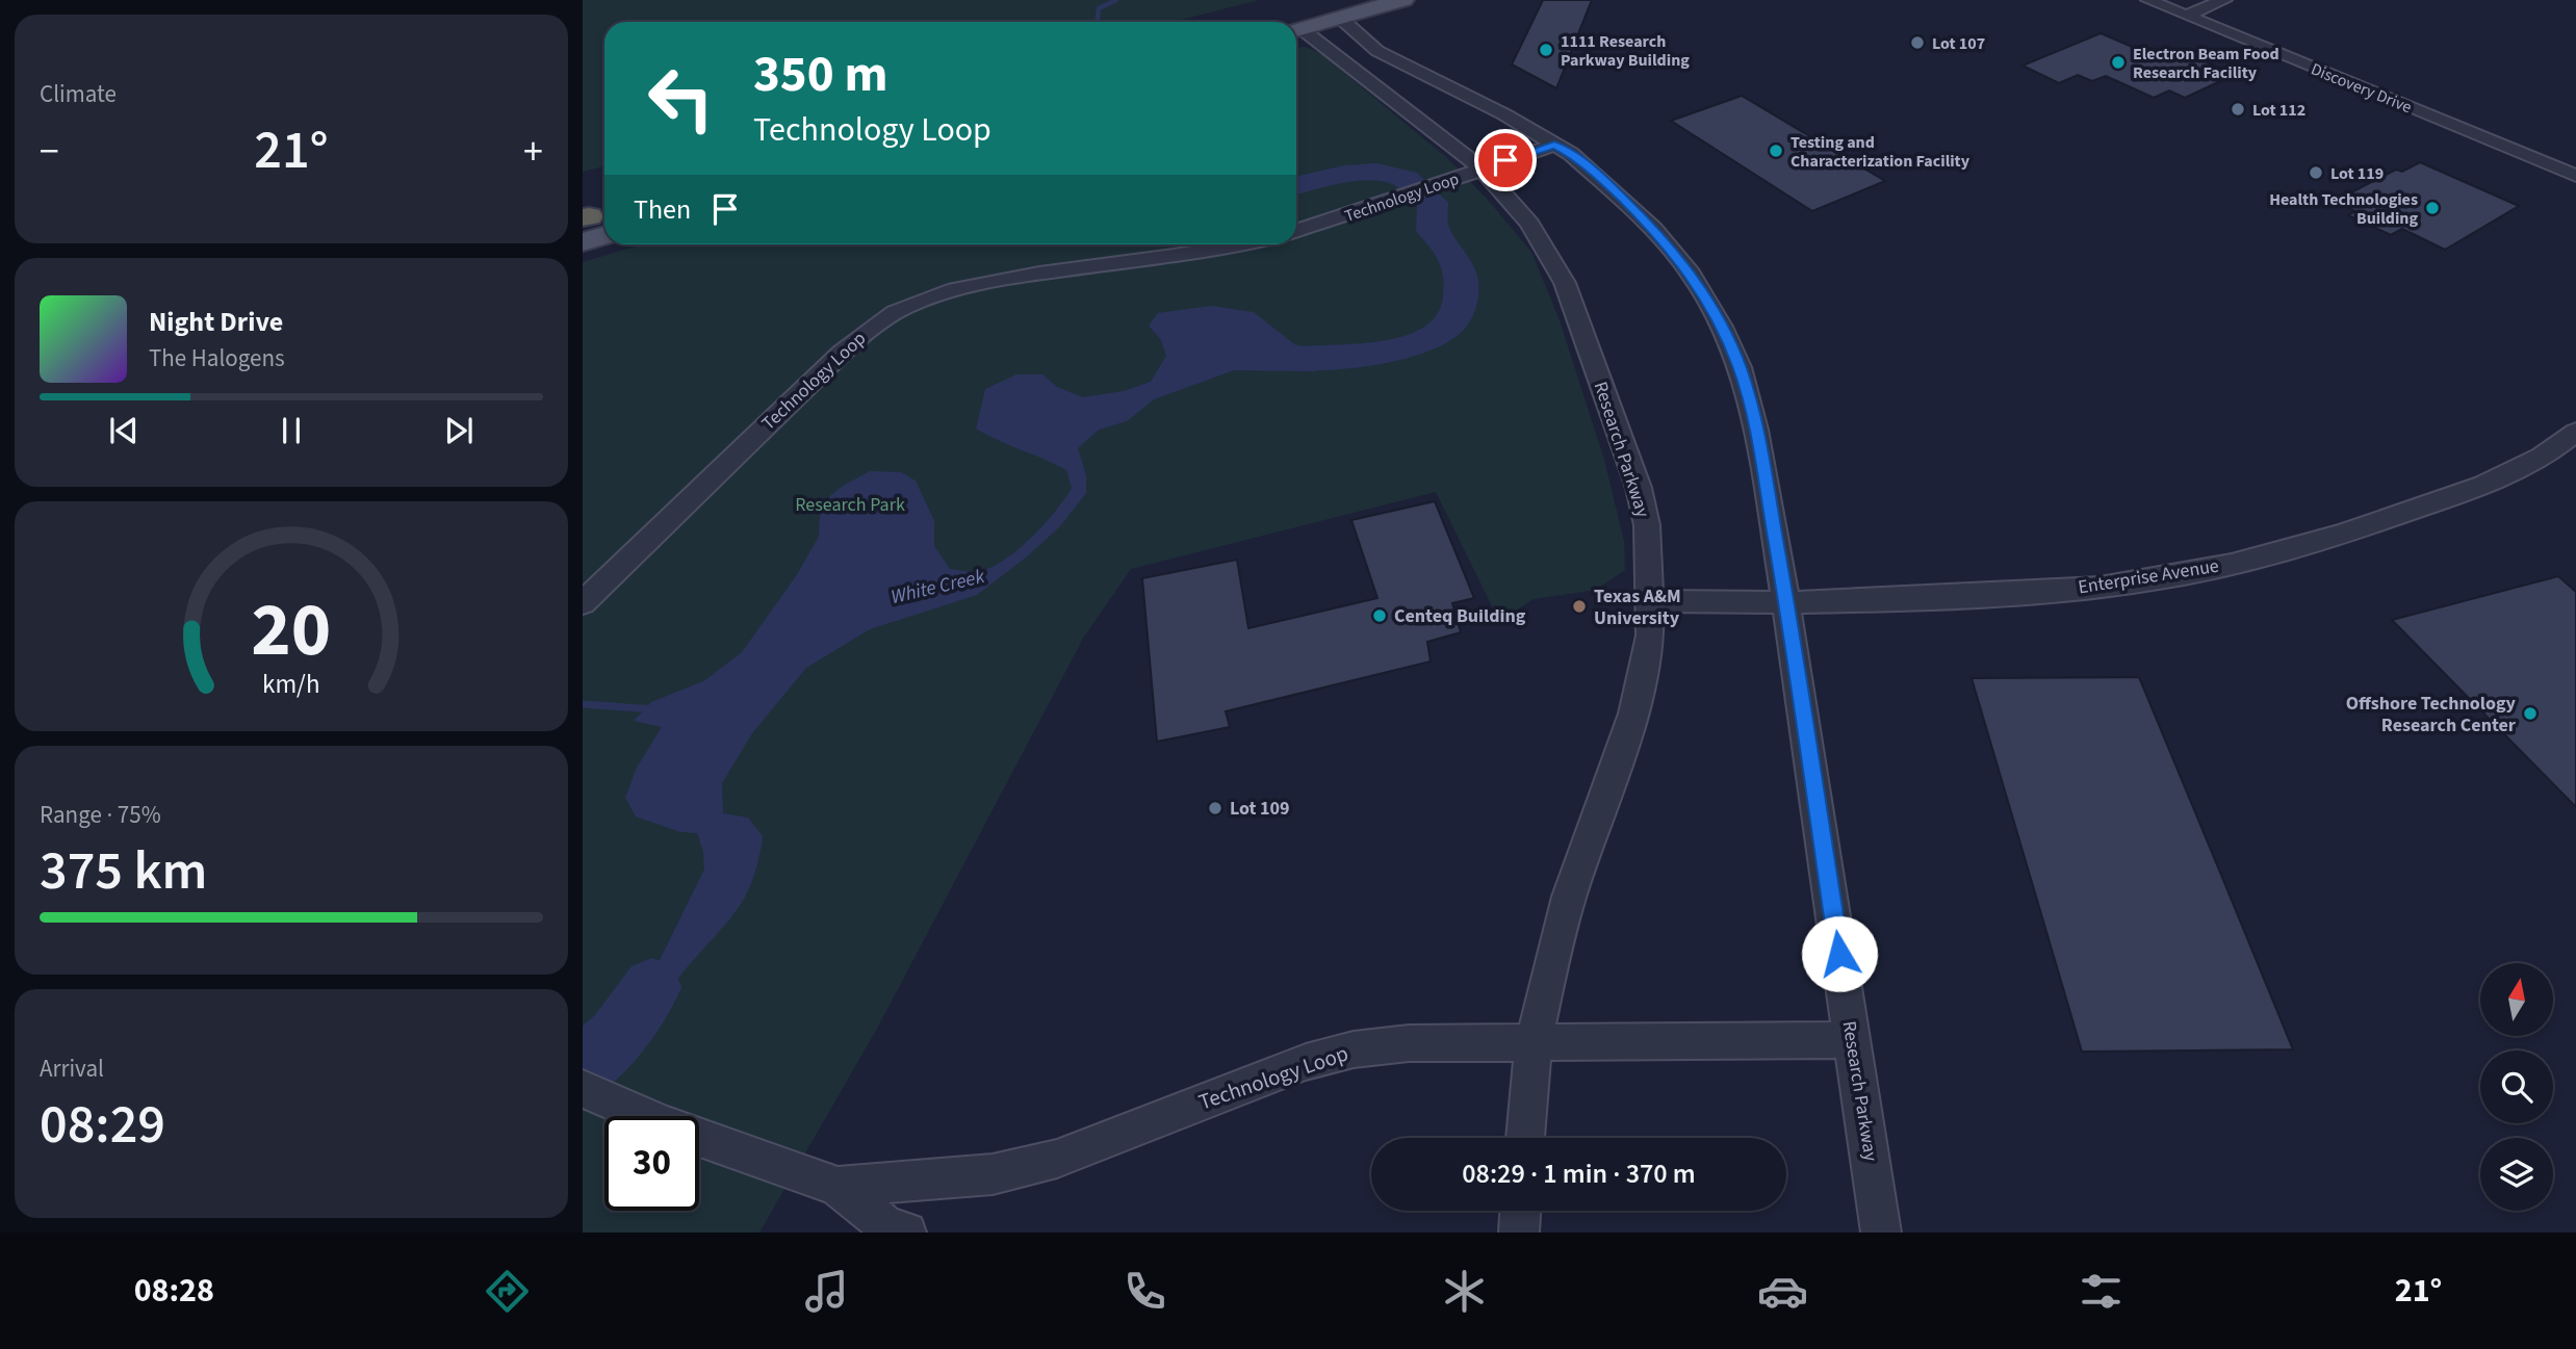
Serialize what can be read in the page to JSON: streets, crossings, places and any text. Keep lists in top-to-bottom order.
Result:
{
  "streets": {
    "street": [
      "Discovery Drive",
      "Technology Loop",
      "Research Parkway",
      "Enterprise Avenue"
    ]
  },
  "crossings": [
    ["Technology Loop", "Research Parkway"],
    ["Research Parkway", "Enterprise Avenue"]
  ],
  "water": ["White Creek"],
  "parks": ["Research Park"],
  "places": [
    "Lot 107",
    "1111 Research Parkway Building",
    "Electron Beam Food Research Facility",
    "Lot 112",
    "Testing and Characterization Facility",
    "Lot 119",
    "Health Technologies Building",
    "Texas A&M University",
    "Centeq Building",
    "Offshore Technology Research Center",
    "Lot 109"
  ],
  "north": "top",
  "page": {
    "tile": [
      "Climate",
      ["Range · 75%", "375 km"],
      ["Arrival", "08:29"]
    ],
    "turn": ["350 m", "Technology Loop"],
    "heat": ["−", "21°", "+"],
    "then": "Then",
    "song": ["Night Drive", "The Halogens"],
    "limit": "30",
    "trip": "08:29 · 1 min · 370 m",
    "tabs": ["08:28", "21°"],
    "gauge": ["20", "km/h"]
  }
}
